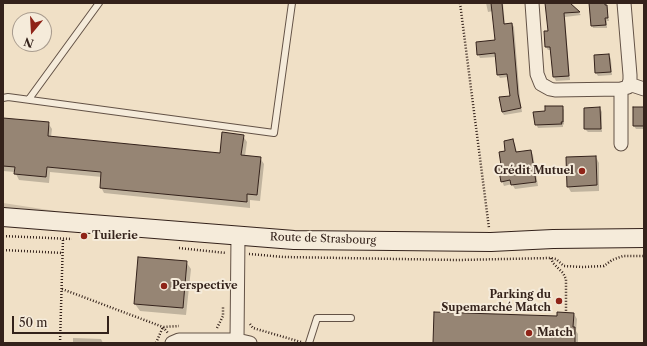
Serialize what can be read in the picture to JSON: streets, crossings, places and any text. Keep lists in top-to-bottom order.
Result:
{
  "streets": {
    "main road": ["Route de Strasbourg"]
  },
  "places": [
    "Crédit Mutuel",
    "Tuilerie",
    "Perspective",
    "Parking du Supemarché Match",
    "Match"
  ],
  "scale_bar": "50 m",
  "north": "bottom"
}
